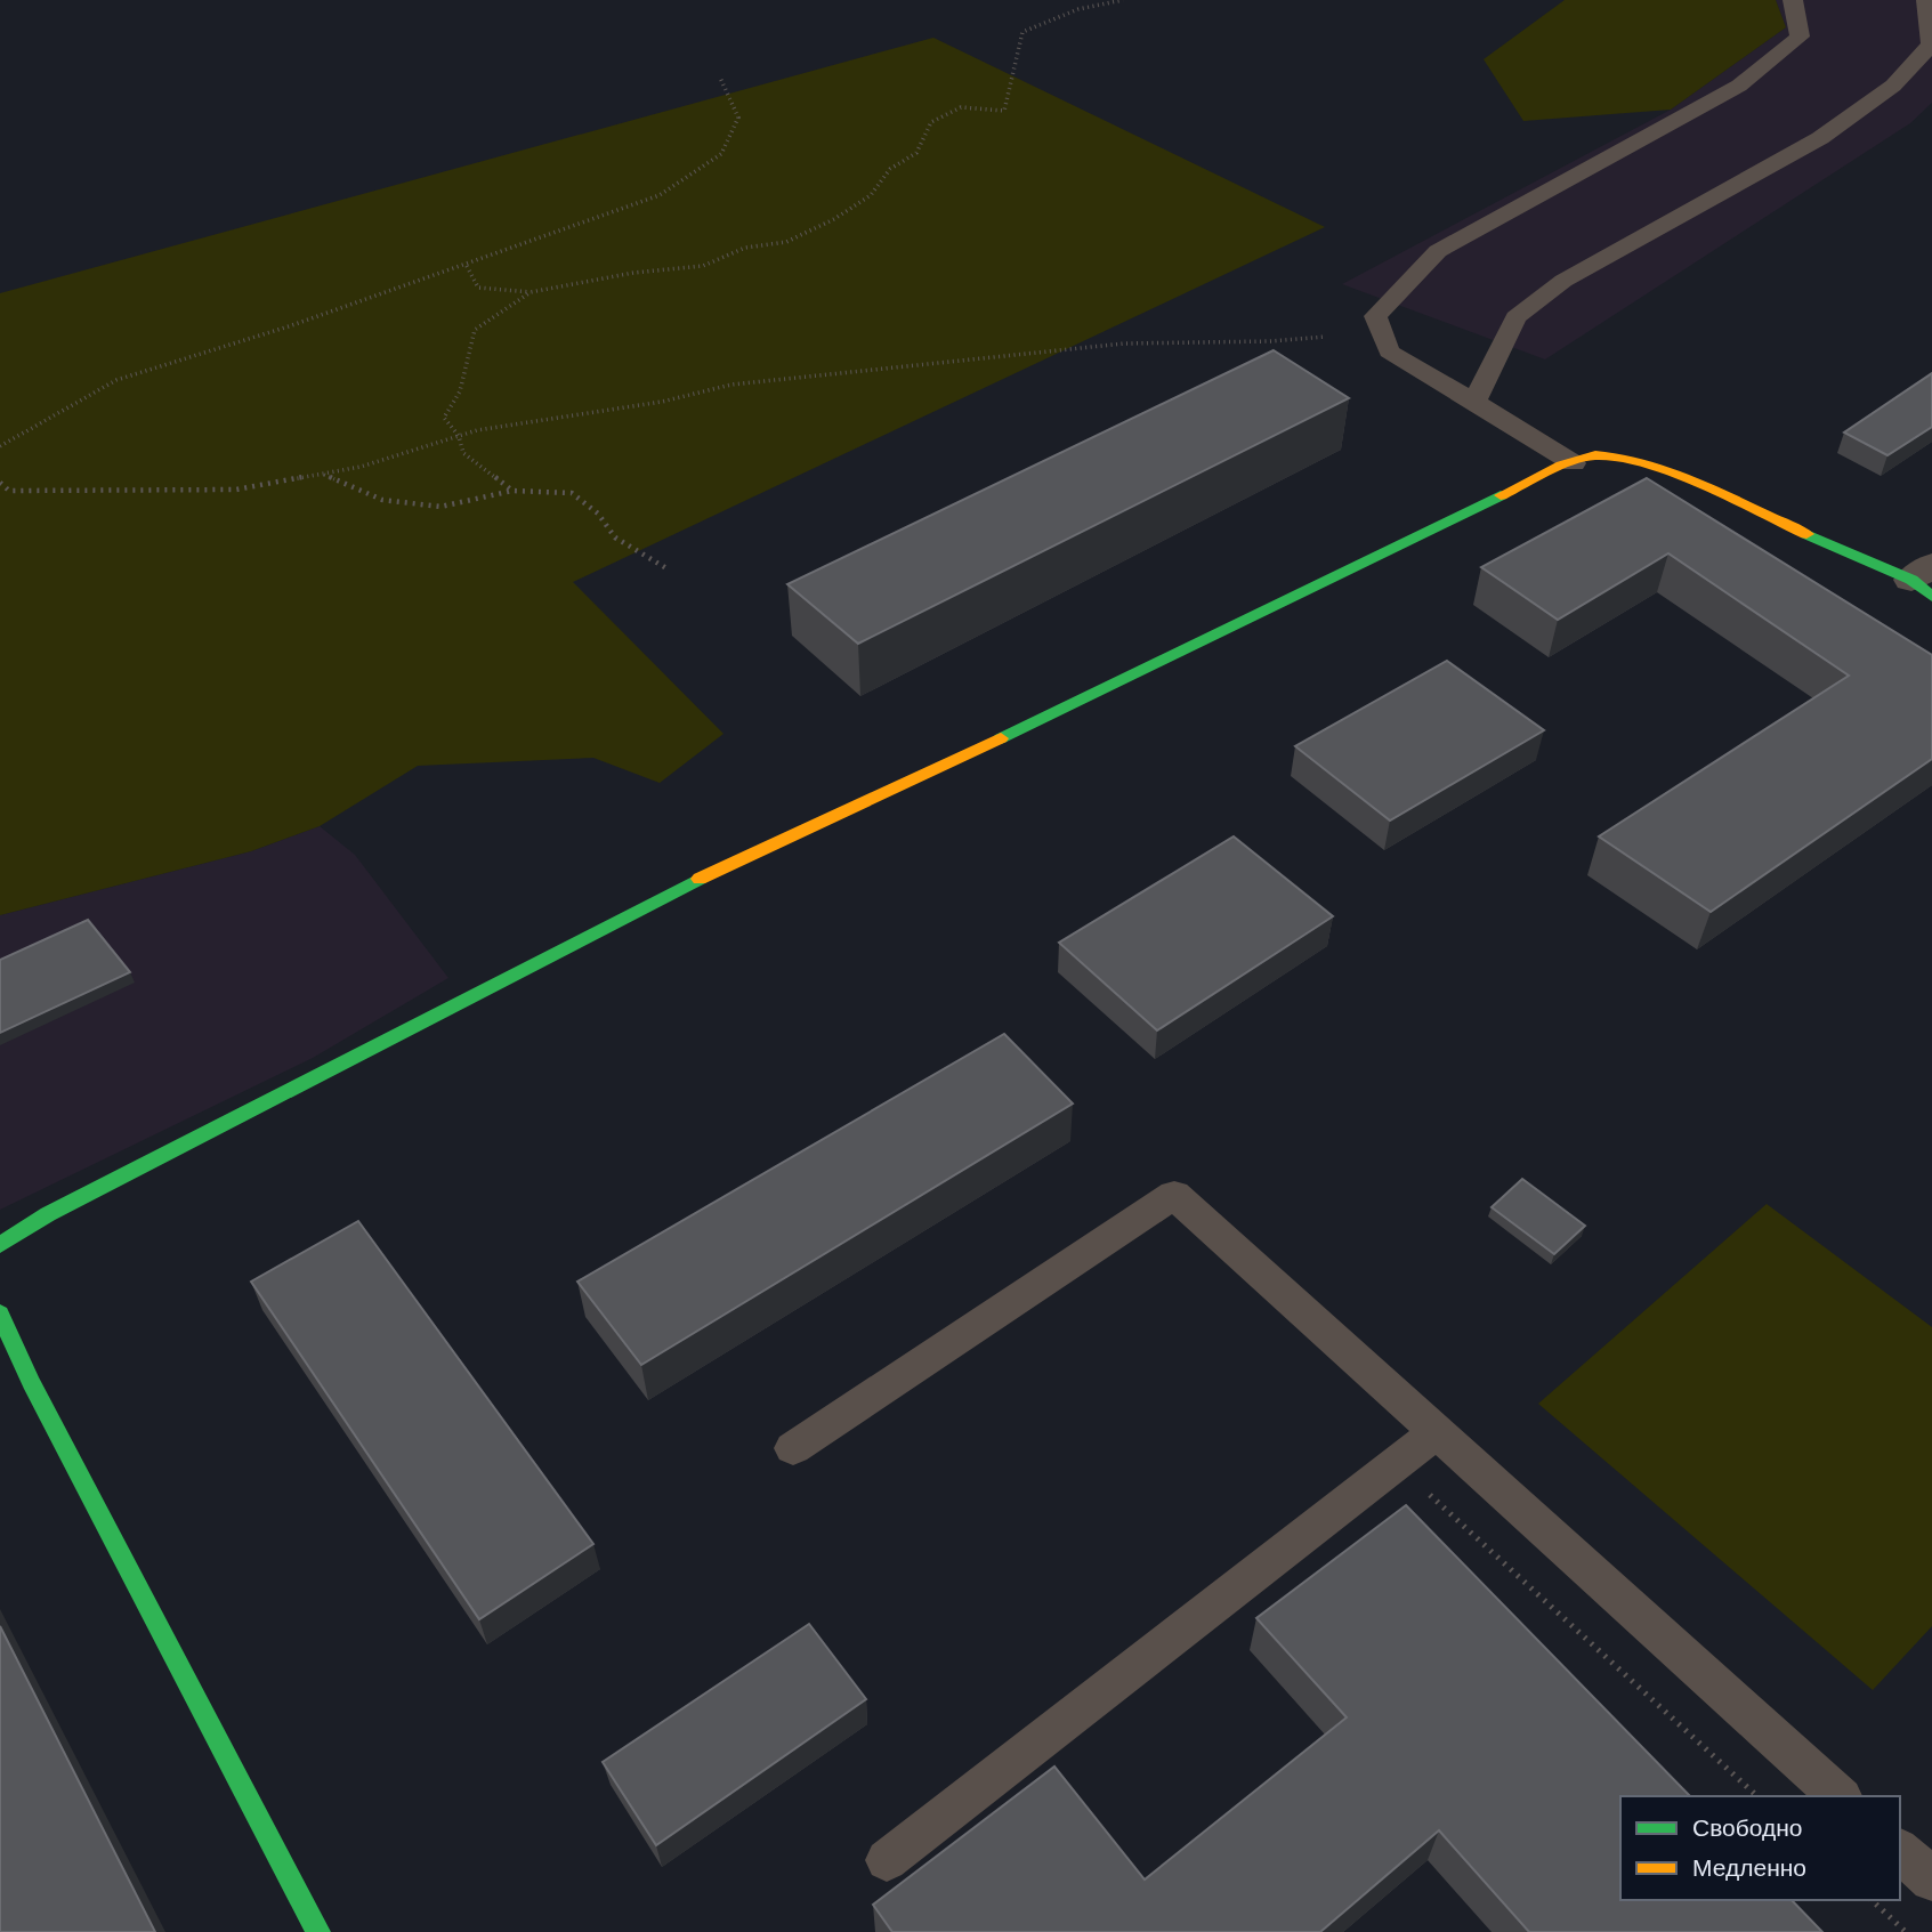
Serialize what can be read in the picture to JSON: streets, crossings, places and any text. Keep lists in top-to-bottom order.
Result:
{
  "legend": ["Свободно", "Медленно"]
}
